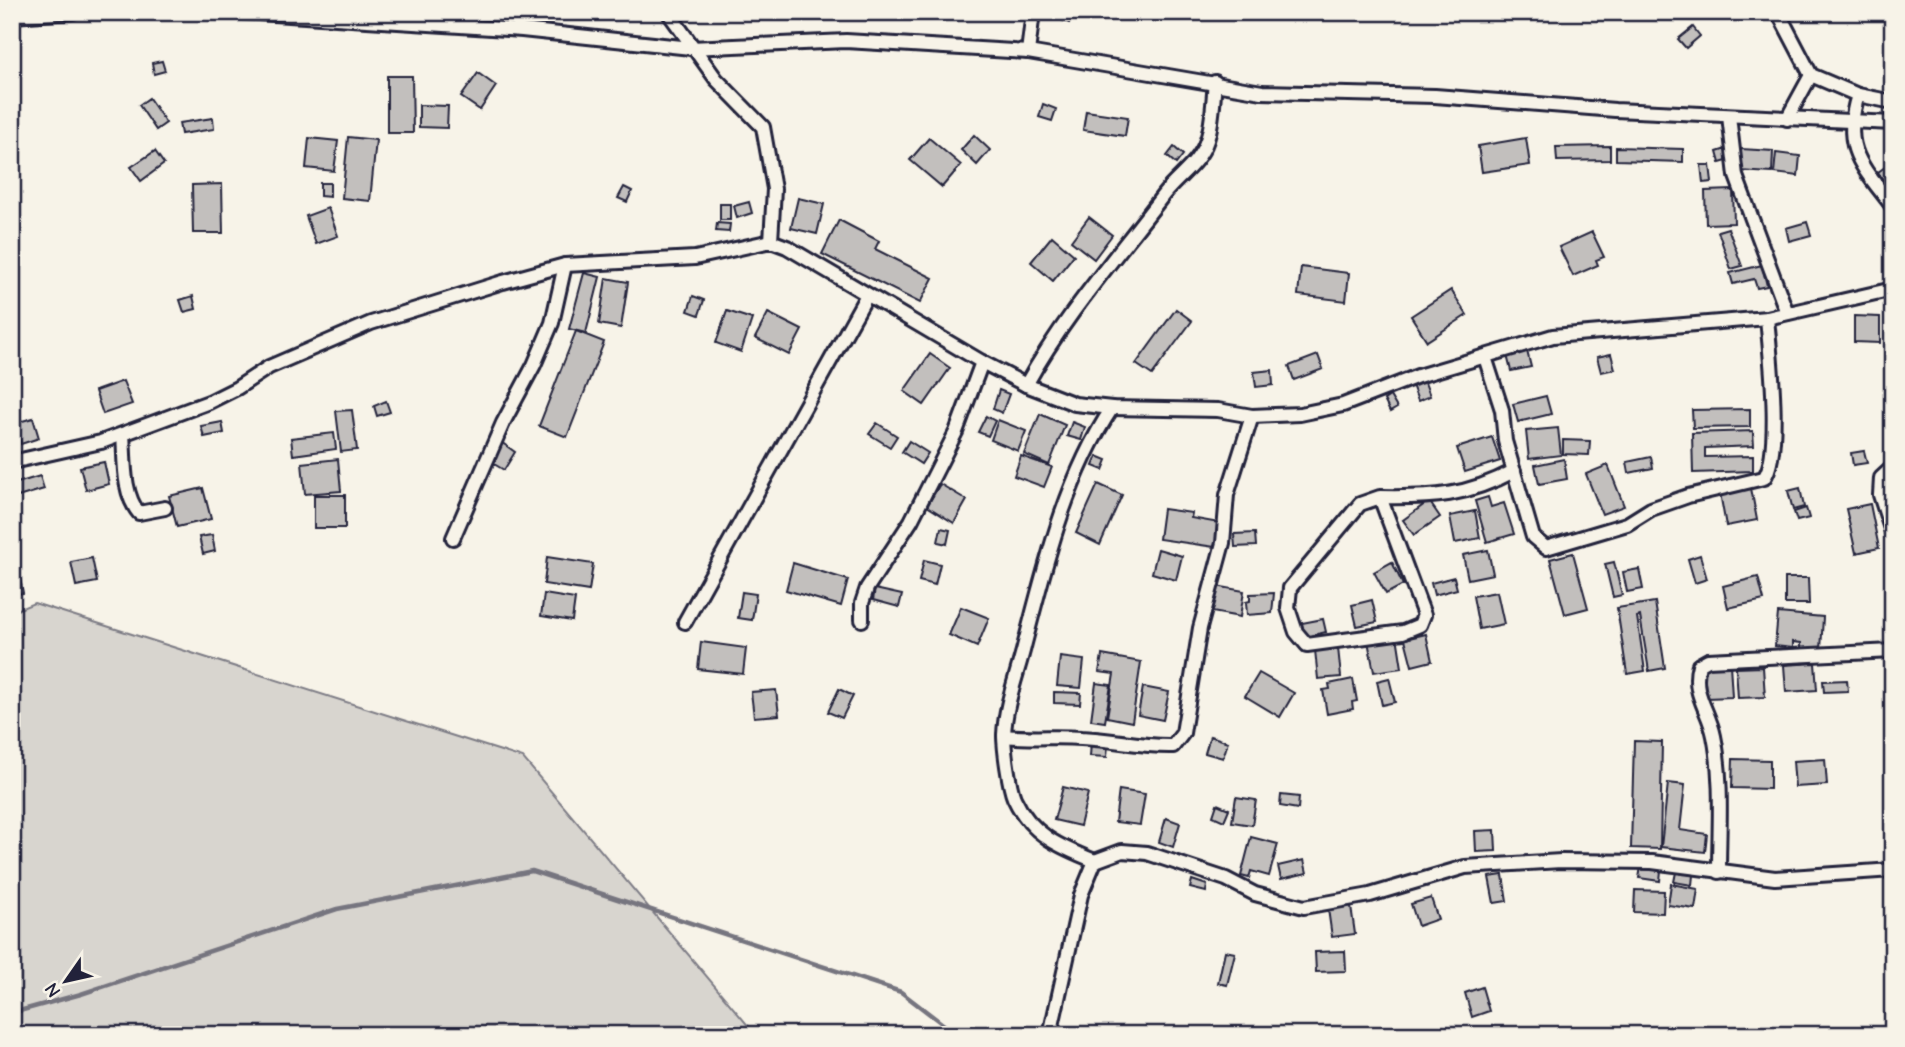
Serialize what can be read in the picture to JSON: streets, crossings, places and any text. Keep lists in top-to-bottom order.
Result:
{
  "north": "bottom left"
}
